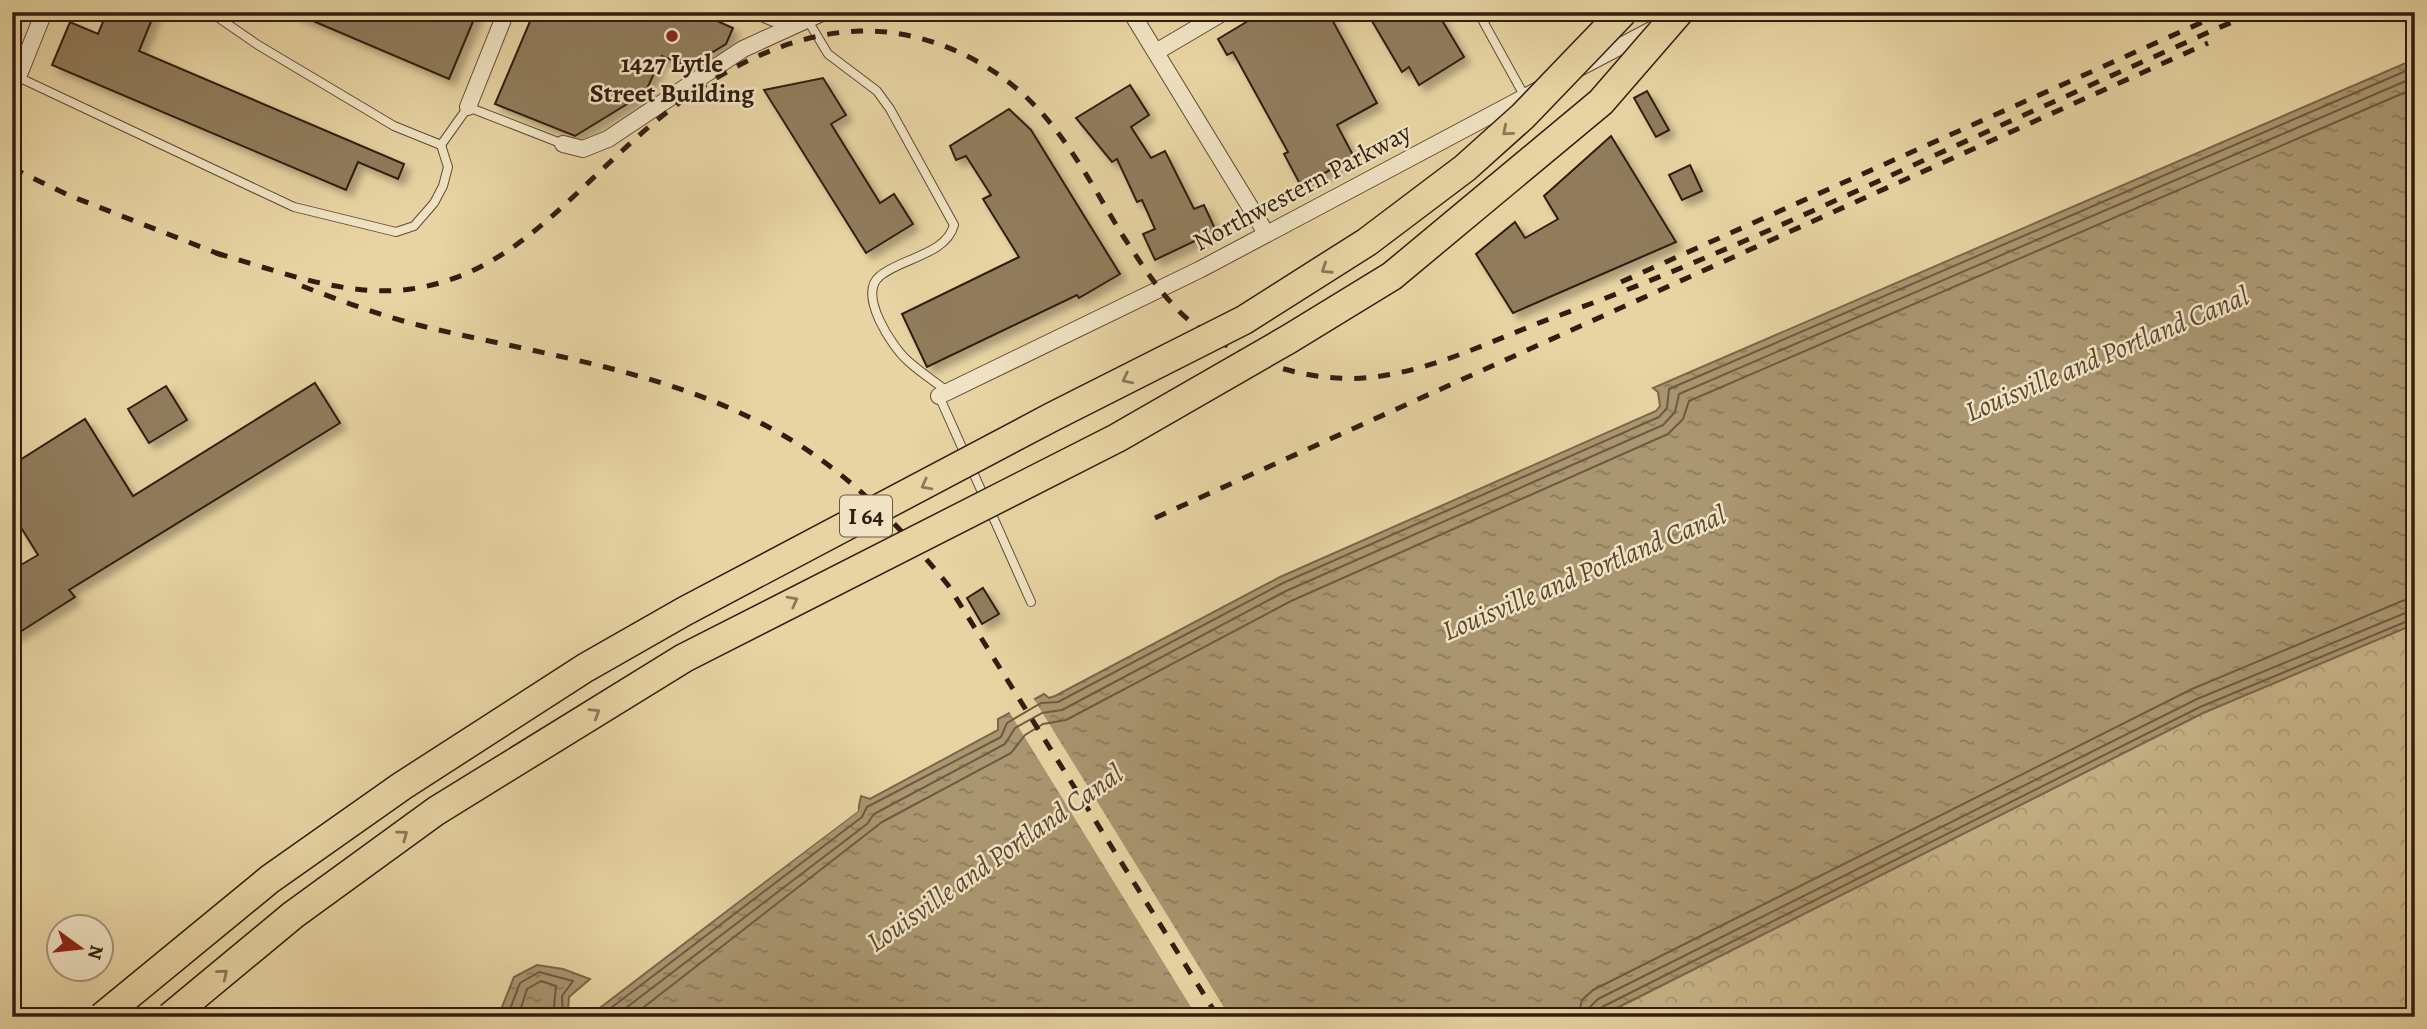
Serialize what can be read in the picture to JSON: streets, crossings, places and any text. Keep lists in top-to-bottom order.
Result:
{
  "streets": {
    "highway": ["I 64"],
    "street": ["Northwestern Parkway"]
  },
  "water": ["Louisville and Portland Canal"],
  "places": ["1427 Lytle Street Building"],
  "north": "right"
}
